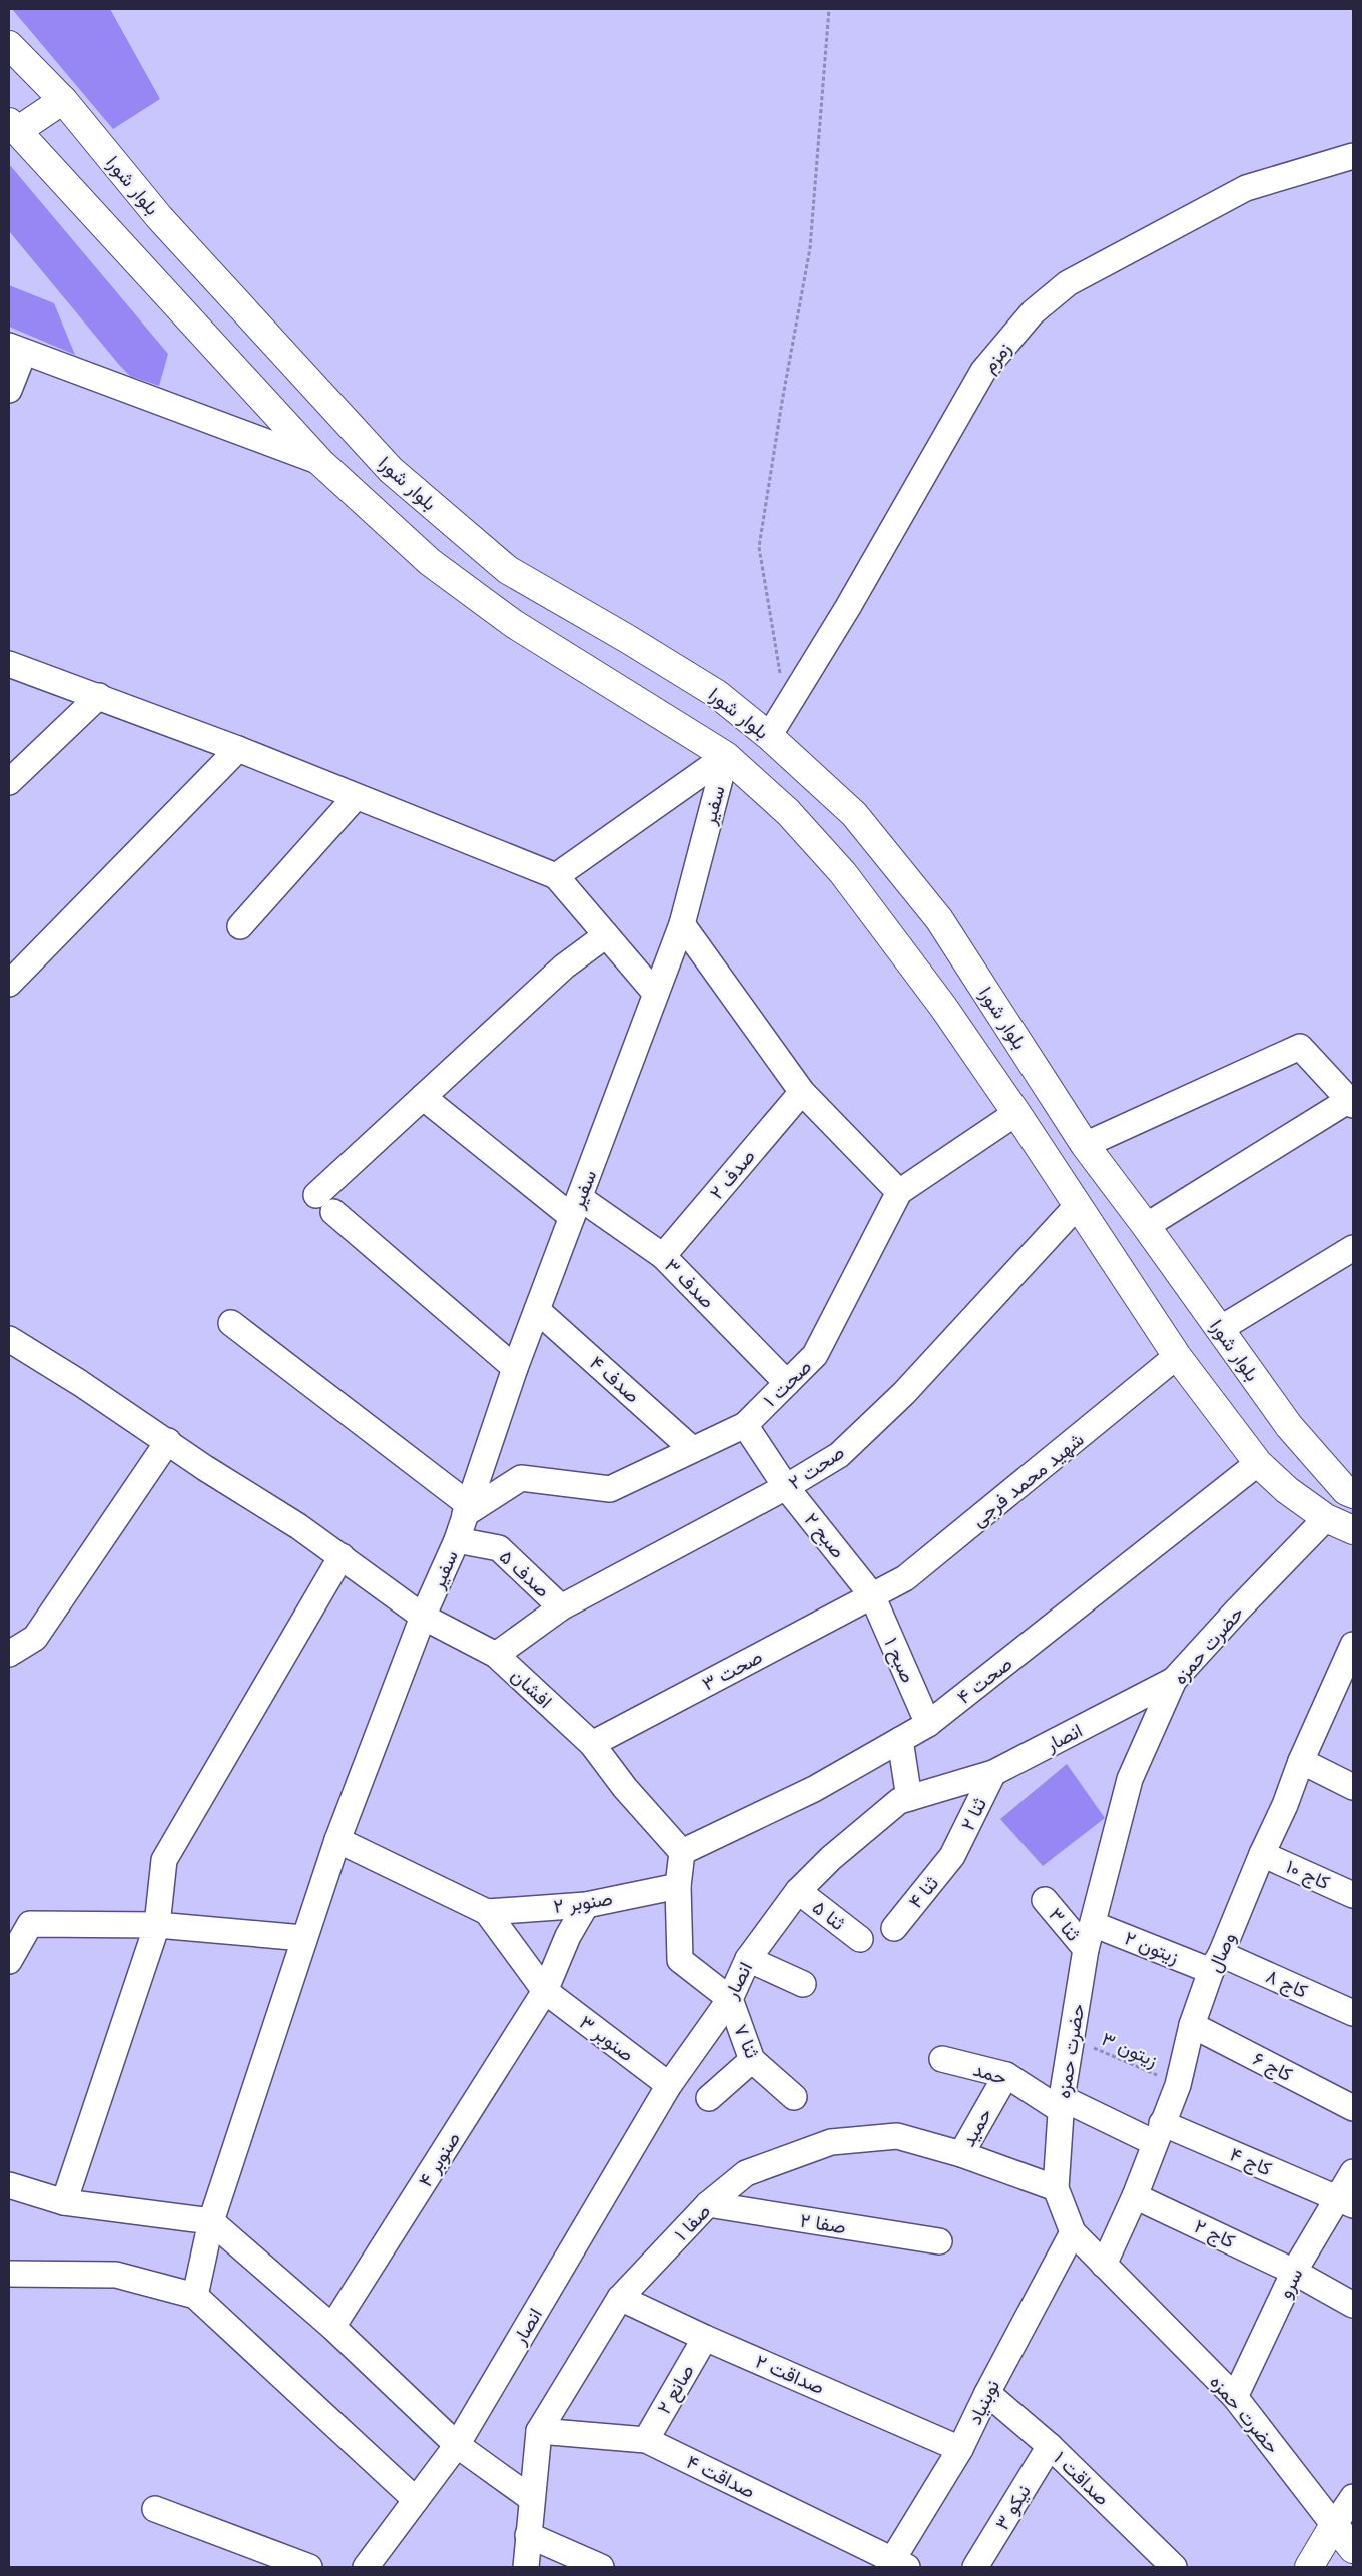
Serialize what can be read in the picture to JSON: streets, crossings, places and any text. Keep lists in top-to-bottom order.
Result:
{
  "streets": {
    "main road": ["بلوار شورا", "حضرت حمزه"],
    "street": [
      "زمزم",
      "سفیر",
      "صدف ۲",
      "صدف ۳",
      "صدف ۴",
      "صحت ۱",
      "صحت ۲",
      "شهید محمد فرجی",
      "صبح ۲",
      "صدف ۵",
      "صبح ۱",
      "صحت ۳",
      "صحت ۴",
      "افشان",
      "انصار",
      "ثنا ۲",
      "کاج ۱۰",
      "ثنا ۴",
      "صنوبر ۲",
      "ثنا ۵",
      "ثنا ۳",
      "زیتون ۲",
      "وصال",
      "کاج ۸",
      "صنوبر ۳",
      "ثنا ۷",
      "کاج ۶",
      "حمد",
      "حمید",
      "صنوبر ۴",
      "کاج ۴",
      "صفا ۱",
      "صفا ۲",
      "کاج ۲",
      "سرو",
      "صداقت ۲",
      "صانع ۲",
      "نوبنیاد",
      "صداقت ۴",
      "صداقت ۱",
      "نیکو ۳"
    ],
    "path": ["زیتون ۳"]
  },
  "crossings": [
    ["بلوار شورا", "زمزم"],
    ["سفیر", "صدف ۳"],
    ["سفیر", "صدف ۴"],
    ["سفیر", "صحت ۱"],
    ["سفیر", "صدف ۵"],
    ["سفیر", "افشان"],
    ["صدف ۲", "صدف ۳"],
    ["صدف ۳", "صحت ۱"],
    ["صدف ۴", "صحت ۱"],
    ["صحت ۱", "صبح ۲"],
    ["صحت ۲", "صبح ۲"],
    ["صحت ۲", "صدف ۵"],
    ["صحت ۲", "افشان"],
    ["شهید محمد فرجی", "صبح ۲"],
    ["شهید محمد فرجی", "صبح ۱"],
    ["شهید محمد فرجی", "صحت ۳"],
    ["صبح ۲", "صبح ۱"],
    ["صبح ۲", "صحت ۳"],
    ["حضرت حمزه", "انصار"],
    ["حضرت حمزه", "ثنا ۳"],
    ["حضرت حمزه", "زیتون ۲"],
    ["حضرت حمزه", "وصال"],
    ["حضرت حمزه", "زیتون ۳"],
    ["حضرت حمزه", "حمد"],
    ["حضرت حمزه", "صفا ۱"],
    ["حضرت حمزه", "سرو"],
    ["حضرت حمزه", "نوبنیاد"],
    ["صبح ۱", "صحت ۳"],
    ["صبح ۱", "صحت ۴"],
    ["صحت ۳", "افشان"],
    ["صحت ۴", "افشان"],
    ["انصار", "ثنا ۲"],
    ["انصار", "ثنا ۵"],
    ["انصار", "صنوبر ۳"],
    ["انصار", "ثنا ۷"],
    ["ثنا ۲", "ثنا ۴"],
    ["کاج ۱۰", "وصال"],
    ["صنوبر ۲", "صنوبر ۳"],
    ["صنوبر ۲", "صنوبر ۴"],
    ["زیتون ۲", "وصال"],
    ["زیتون ۲", "کاج ۸"],
    ["وصال", "کاج ۸"],
    ["وصال", "زیتون ۳"],
    ["وصال", "کاج ۶"],
    ["وصال", "حمد"],
    ["وصال", "کاج ۴"],
    ["وصال", "کاج ۲"],
    ["صنوبر ۳", "صنوبر ۴"],
    ["حمد", "حمید"],
    ["حمد", "کاج ۴"],
    ["حمید", "صفا ۱"],
    ["کاج ۴", "سرو"],
    ["صفا ۱", "صفا ۲"],
    ["صفا ۱", "صداقت ۲"],
    ["صفا ۱", "صداقت ۴"],
    ["کاج ۲", "سرو"],
    ["صداقت ۲", "صانع ۲"],
    ["صداقت ۲", "نوبنیاد"],
    ["صانع ۲", "صداقت ۴"],
    ["نوبنیاد", "صداقت ۴"],
    ["نوبنیاد", "صداقت ۱"],
    ["صداقت ۱", "نیکو ۳"]
  ]
}
